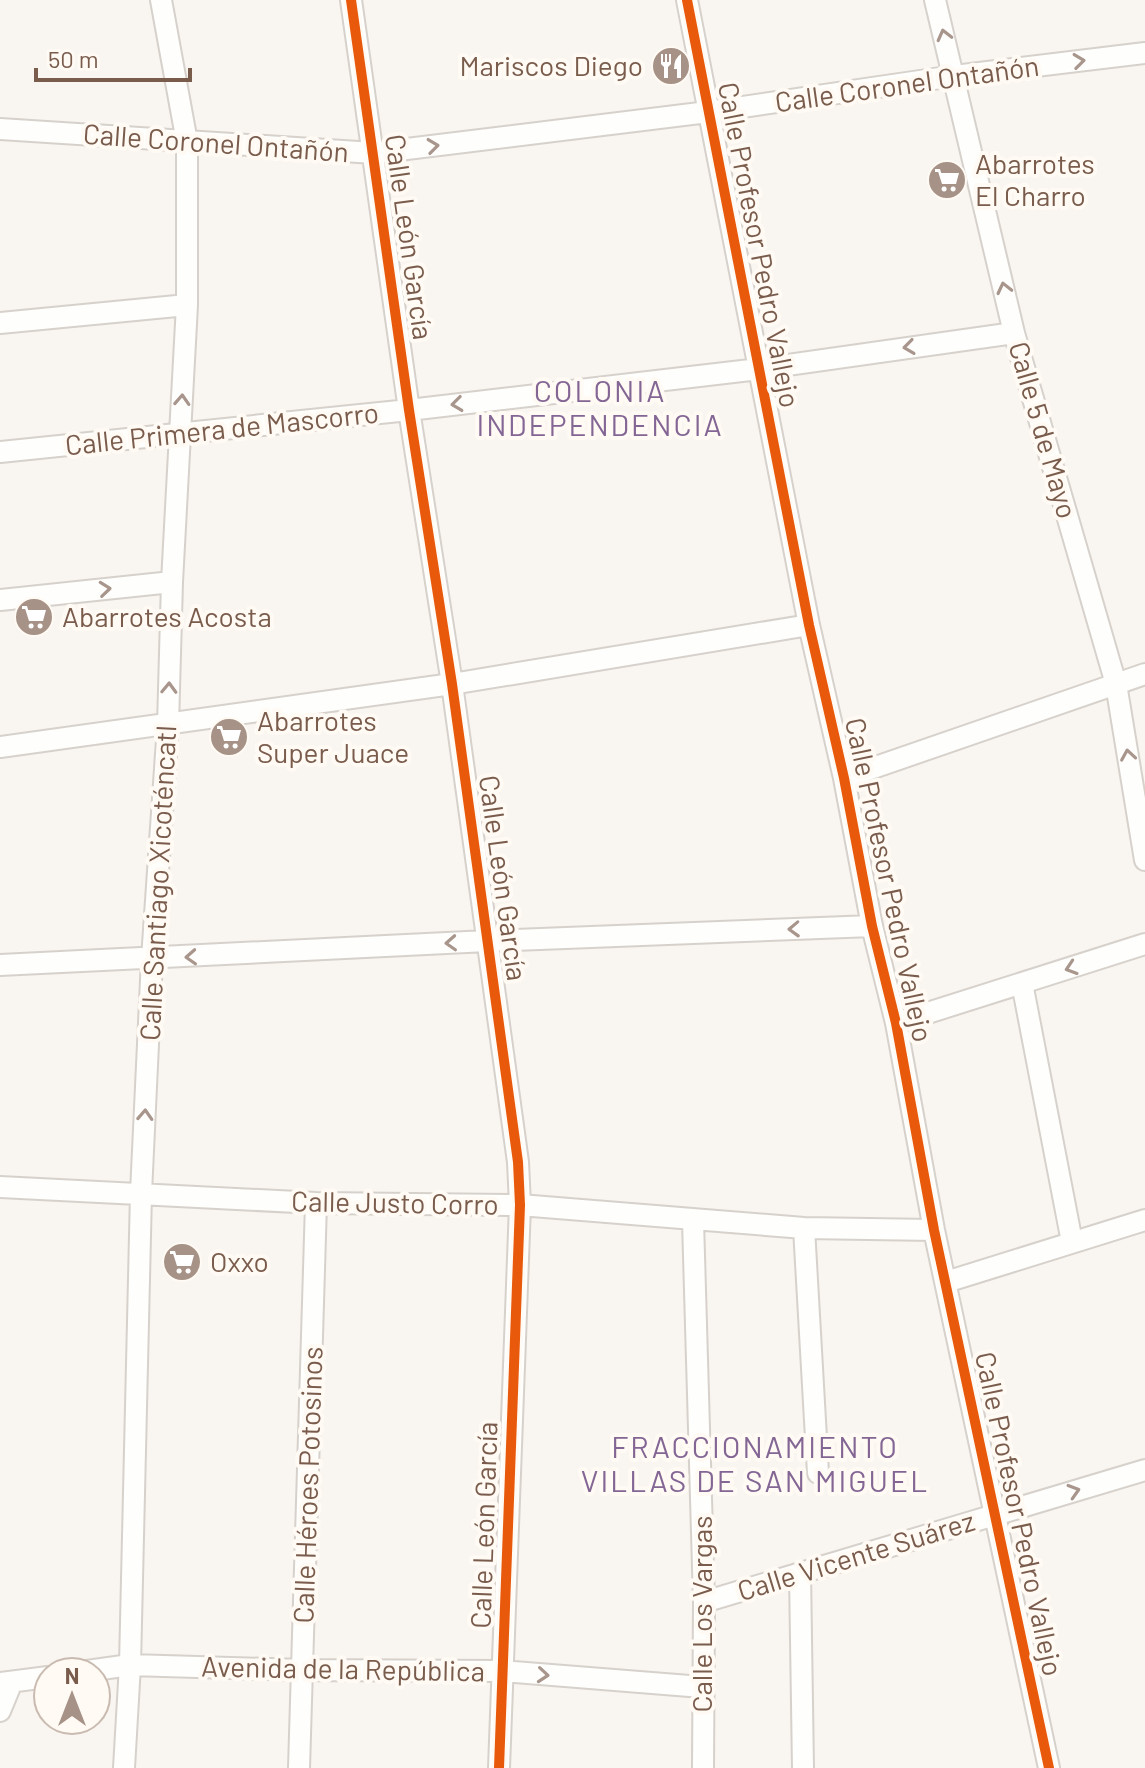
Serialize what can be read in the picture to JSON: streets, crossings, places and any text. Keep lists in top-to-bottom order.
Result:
{
  "streets": {
    "street": [
      "Calle Coronel Ontañón",
      "Calle León García",
      "Calle Profesor Pedro Vallejo",
      "Calle Primera de Mascorro",
      "Calle 5 de Mayo",
      "Calle Santiago Xicoténcatl",
      "Calle Justo Corro",
      "Calle Héroes Potosinos",
      "Calle Vicente Suárez",
      "Calle Los Vargas",
      "Avenida de la República"
    ]
  },
  "crossings": [
    ["Calle Coronel Ontañón", "Calle León García"],
    ["Calle Coronel Ontañón", "Calle Profesor Pedro Vallejo"],
    ["Calle Coronel Ontañón", "Calle 5 de Mayo"],
    ["Calle Coronel Ontañón", "Calle Santiago Xicoténcatl"],
    ["Calle León García", "Calle Primera de Mascorro"],
    ["Calle León García", "Calle Justo Corro"],
    ["Calle León García", "Avenida de la República"],
    ["Calle Profesor Pedro Vallejo", "Calle Primera de Mascorro"],
    ["Calle Profesor Pedro Vallejo", "Calle Justo Corro"],
    ["Calle Profesor Pedro Vallejo", "Calle Vicente Suárez"],
    ["Calle Primera de Mascorro", "Calle 5 de Mayo"],
    ["Calle Primera de Mascorro", "Calle Santiago Xicoténcatl"],
    ["Calle Santiago Xicoténcatl", "Calle Justo Corro"],
    ["Calle Santiago Xicoténcatl", "Avenida de la República"],
    ["Calle Justo Corro", "Calle Héroes Potosinos"],
    ["Calle Justo Corro", "Calle Los Vargas"],
    ["Calle Héroes Potosinos", "Avenida de la República"],
    ["Calle Vicente Suárez", "Calle Los Vargas"],
    ["Calle Los Vargas", "Avenida de la República"]
  ],
  "one_way": ["Calle Coronel Ontañón", "Calle Primera de Mascorro", "Calle 5 de Mayo"],
  "districts": ["COLONIA INDEPENDENCIA", "FRACCIONAMIENTO VILLAS DE SAN MIGUEL"],
  "places": {
    "restaurant": ["Mariscos Diego"],
    "supermarket": [
      "Abarrotes El Charro",
      "Abarrotes Acosta",
      "Abarrotes Super Juace",
      "Oxxo"
    ]
  },
  "scale_bar": "50 m",
  "north": "top"
}
